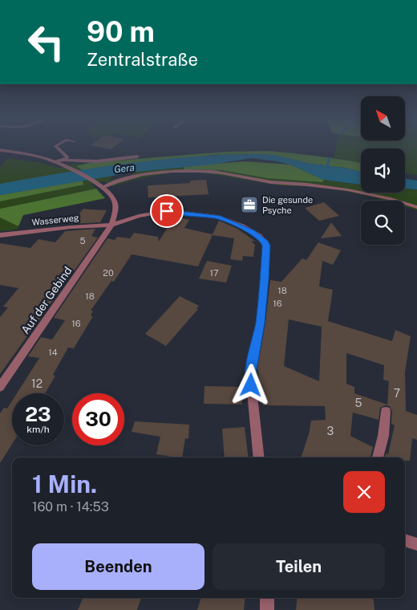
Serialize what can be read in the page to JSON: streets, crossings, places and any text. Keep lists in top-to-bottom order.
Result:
{
  "streets": {
    "street": ["Wasserweg", "Auf der Gebind"]
  },
  "crossings": [
    ["Wasserweg", "Auf der Gebind"]
  ],
  "water": ["Gera"],
  "places": {
    "office": ["Die gesunde Psyche"]
  },
  "house_numbers": [
    "5",
    "20",
    "17",
    "18",
    "18",
    "16",
    "16",
    "14",
    "12",
    "7",
    "5",
    "3"
  ],
  "north": "top left",
  "page": {
    "turn": ["90 m", "Zentralstraße"],
    "speed": "23 km/h",
    "limit": "30",
    "heading": ["1 Min.", "160 m · 14:53"],
    "buttons": ["Beenden", "Teilen"]
  }
}
